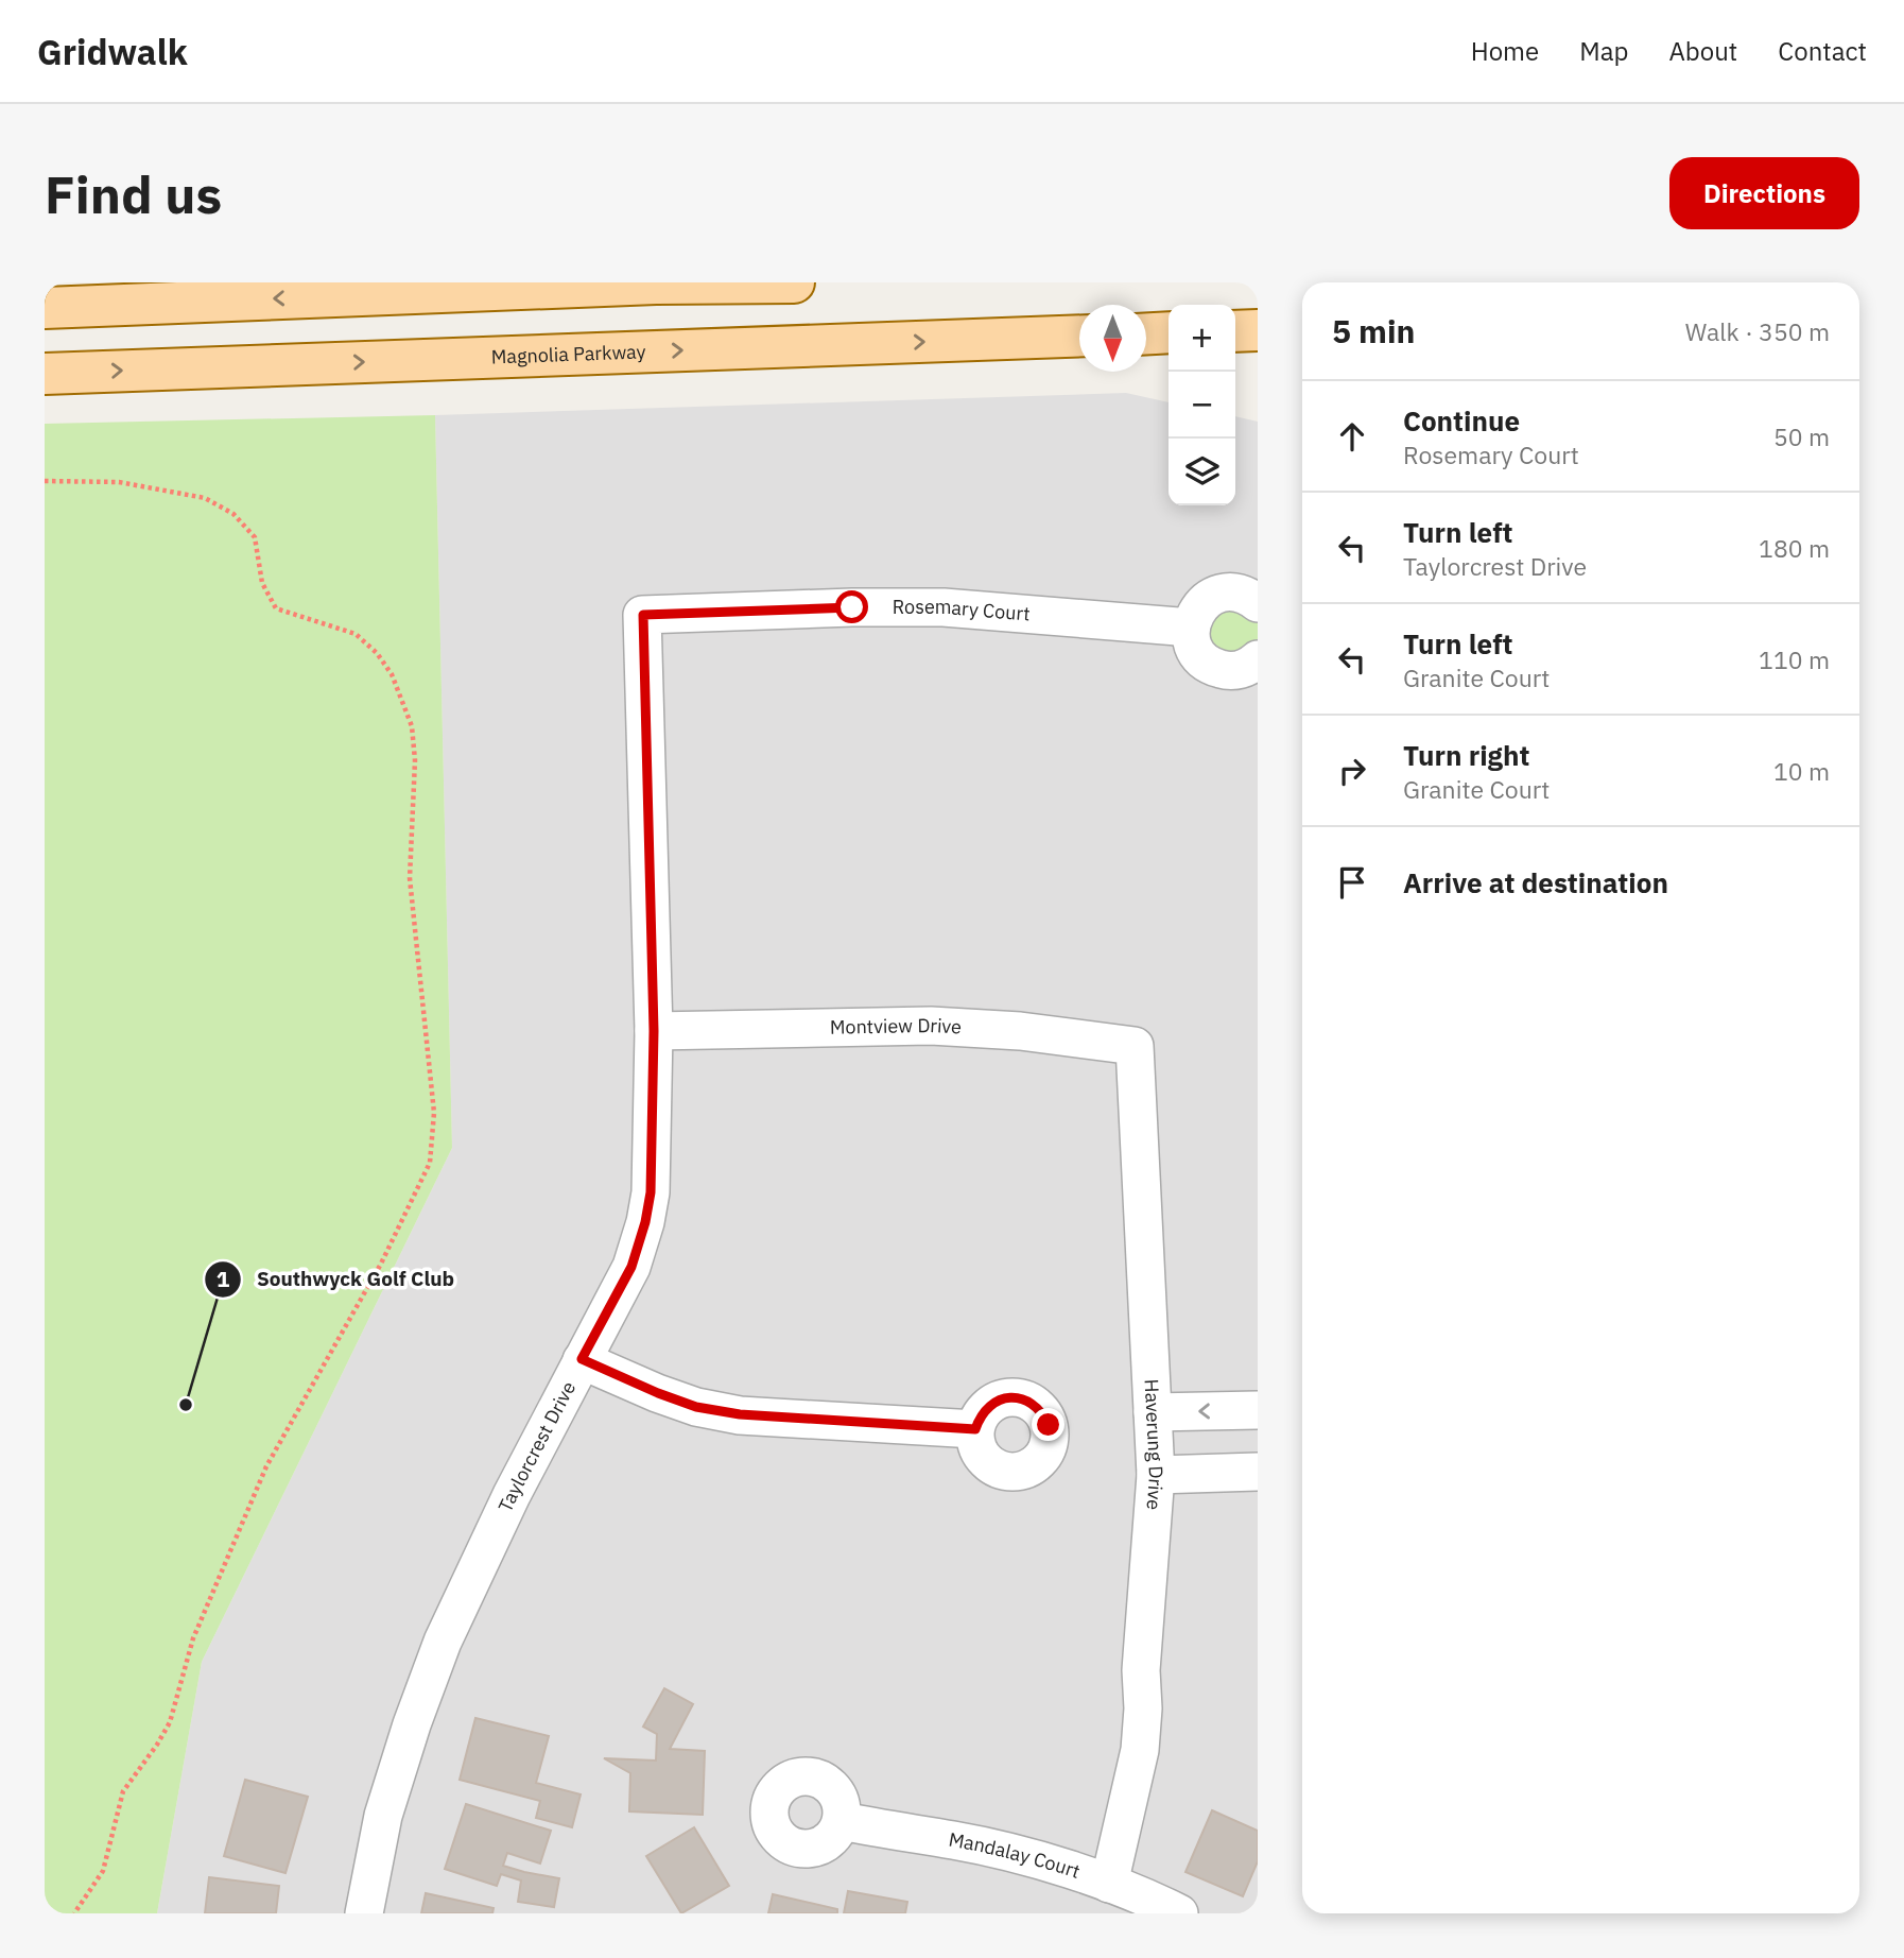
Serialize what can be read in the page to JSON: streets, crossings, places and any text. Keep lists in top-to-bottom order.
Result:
{
  "streets": {
    "main road": ["Magnolia Parkway"],
    "street": [
      "Rosemary Court",
      "Montview Drive",
      "Haverung Drive",
      "Taylorcrest Drive",
      "Mandalay Court"
    ]
  },
  "crossings": [
    ["Rosemary Court", "Taylorcrest Drive"],
    ["Montview Drive", "Haverung Drive"],
    ["Montview Drive", "Taylorcrest Drive"],
    ["Haverung Drive", "Mandalay Court"]
  ],
  "places": ["Southwyck Golf Club"],
  "north": "bottom",
  "page": {
    "header": "Gridwalk",
    "nav": [
      "Home",
      "Map",
      "About",
      "Contact"
    ],
    "buttons": "Directions",
    "title": "Find us",
    "heading": ["5 min", "Walk · 350 m"],
    "map_buttons": ["+", "−"],
    "list": [
      ["Continue", "Rosemary Court", "50 m"],
      ["Turn left", "Taylorcrest Drive", "180 m"],
      ["Turn left", "Granite Court", "110 m"],
      ["Turn right", "Granite Court", "10 m"],
      "Arrive at destination"
    ]
  }
}
